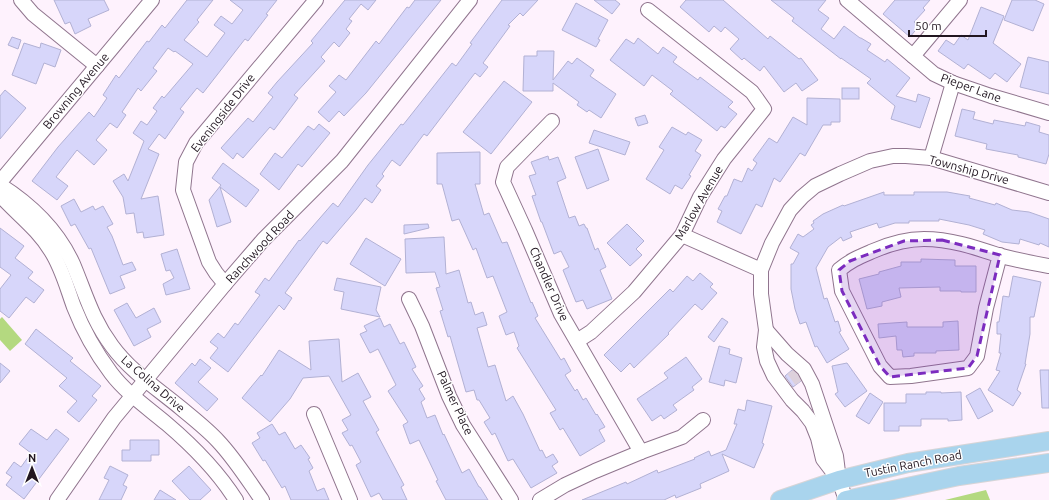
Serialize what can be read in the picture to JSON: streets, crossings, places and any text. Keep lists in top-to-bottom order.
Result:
{
  "streets": {
    "main road": ["Tustin Ranch Road"],
    "street": [
      "Pieper Lane",
      "Browning Avenue",
      "Eveningside Drive",
      "Township Drive",
      "Marlow Avenue",
      "Ranchwood Road",
      "Chandler Drive",
      "La Colina Drive",
      "Palmer Place"
    ]
  },
  "crossings": [
    ["Browning Avenue", "La Colina Drive"],
    ["Eveningside Drive", "Ranchwood Road"],
    ["Township Drive", "Tustin Ranch Road"],
    ["Marlow Avenue", "Chandler Drive"],
    ["Ranchwood Road", "La Colina Drive"]
  ],
  "scale_bar": "50 m",
  "north": "top"
}
